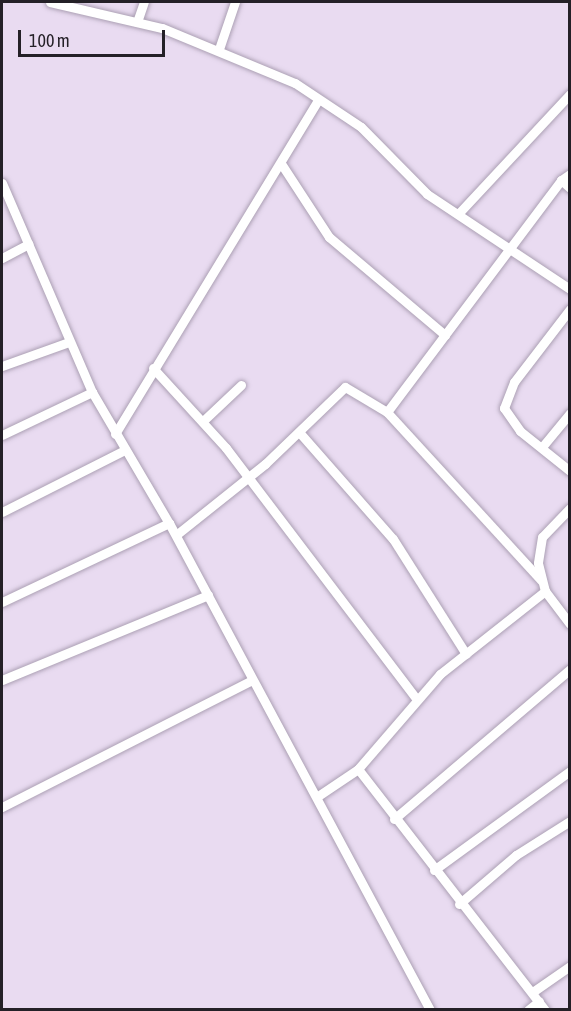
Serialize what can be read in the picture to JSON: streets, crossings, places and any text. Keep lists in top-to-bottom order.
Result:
{
  "scale_bar": "100 m"
}
